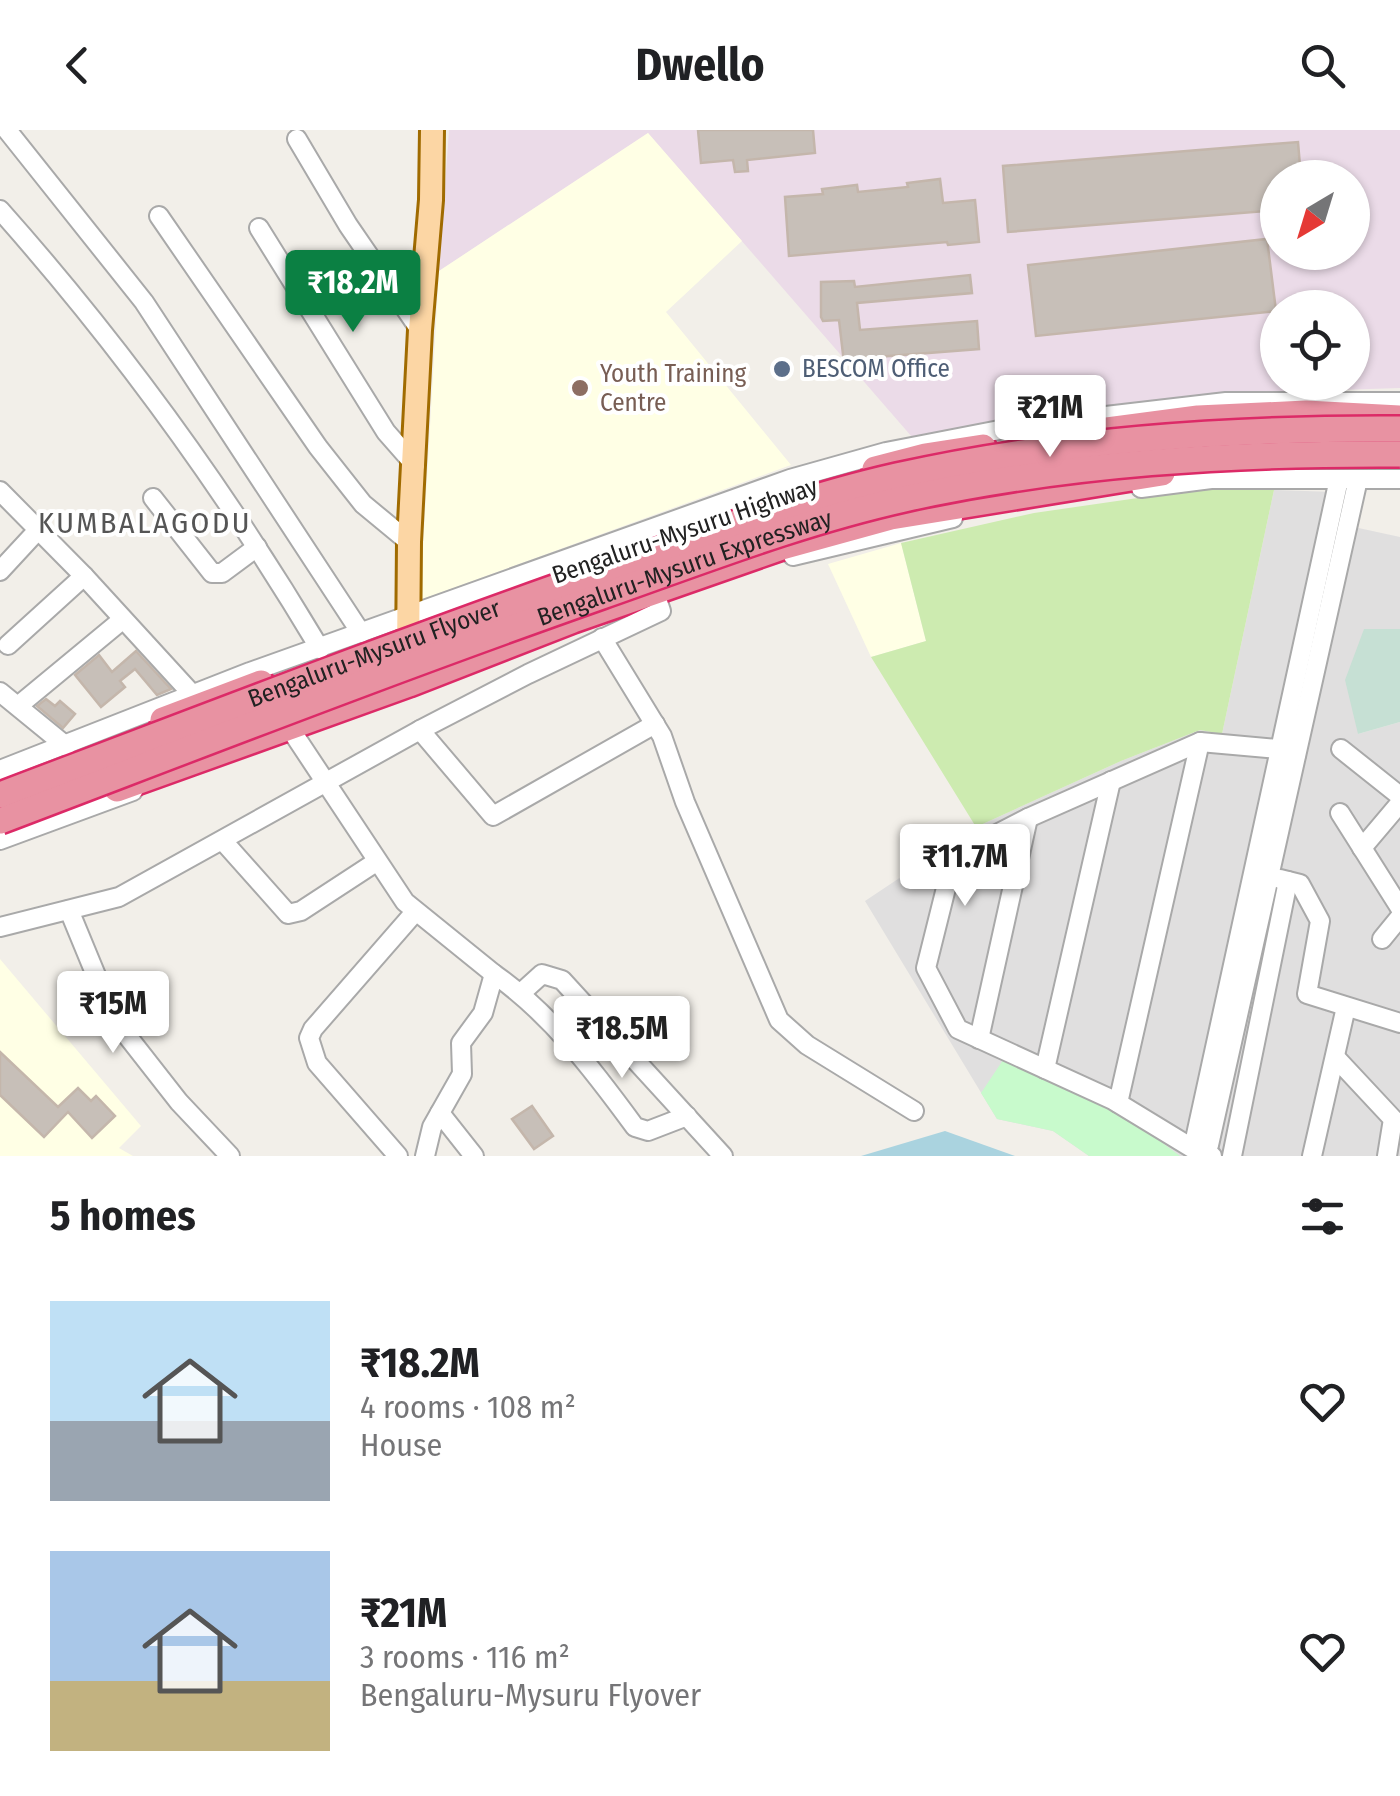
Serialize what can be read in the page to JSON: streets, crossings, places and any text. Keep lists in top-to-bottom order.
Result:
{
  "streets": {
    "highway": ["Bengaluru-Mysuru Highway", "Bengaluru-Mysuru Expressway", "Bengaluru-Mysuru Flyover"]
  },
  "districts": ["KUMBALAGODU"],
  "places": ["BESCOM Office", "Youth Training Centre"],
  "north": "bottom left",
  "page": {
    "header": "Dwello",
    "price": [
      "₹18.2M",
      "₹21M",
      "₹11.7M",
      "₹15M",
      "₹18.5M"
    ],
    "heading": "5 homes",
    "list": [
      {
        "name": "₹18.2M",
        "note": "4 rooms · 108 m² · House"
      },
      {
        "name": "₹21M",
        "note": "3 rooms · 116 m² · Bengaluru-Mysuru Flyover"
      }
    ]
  }
}
